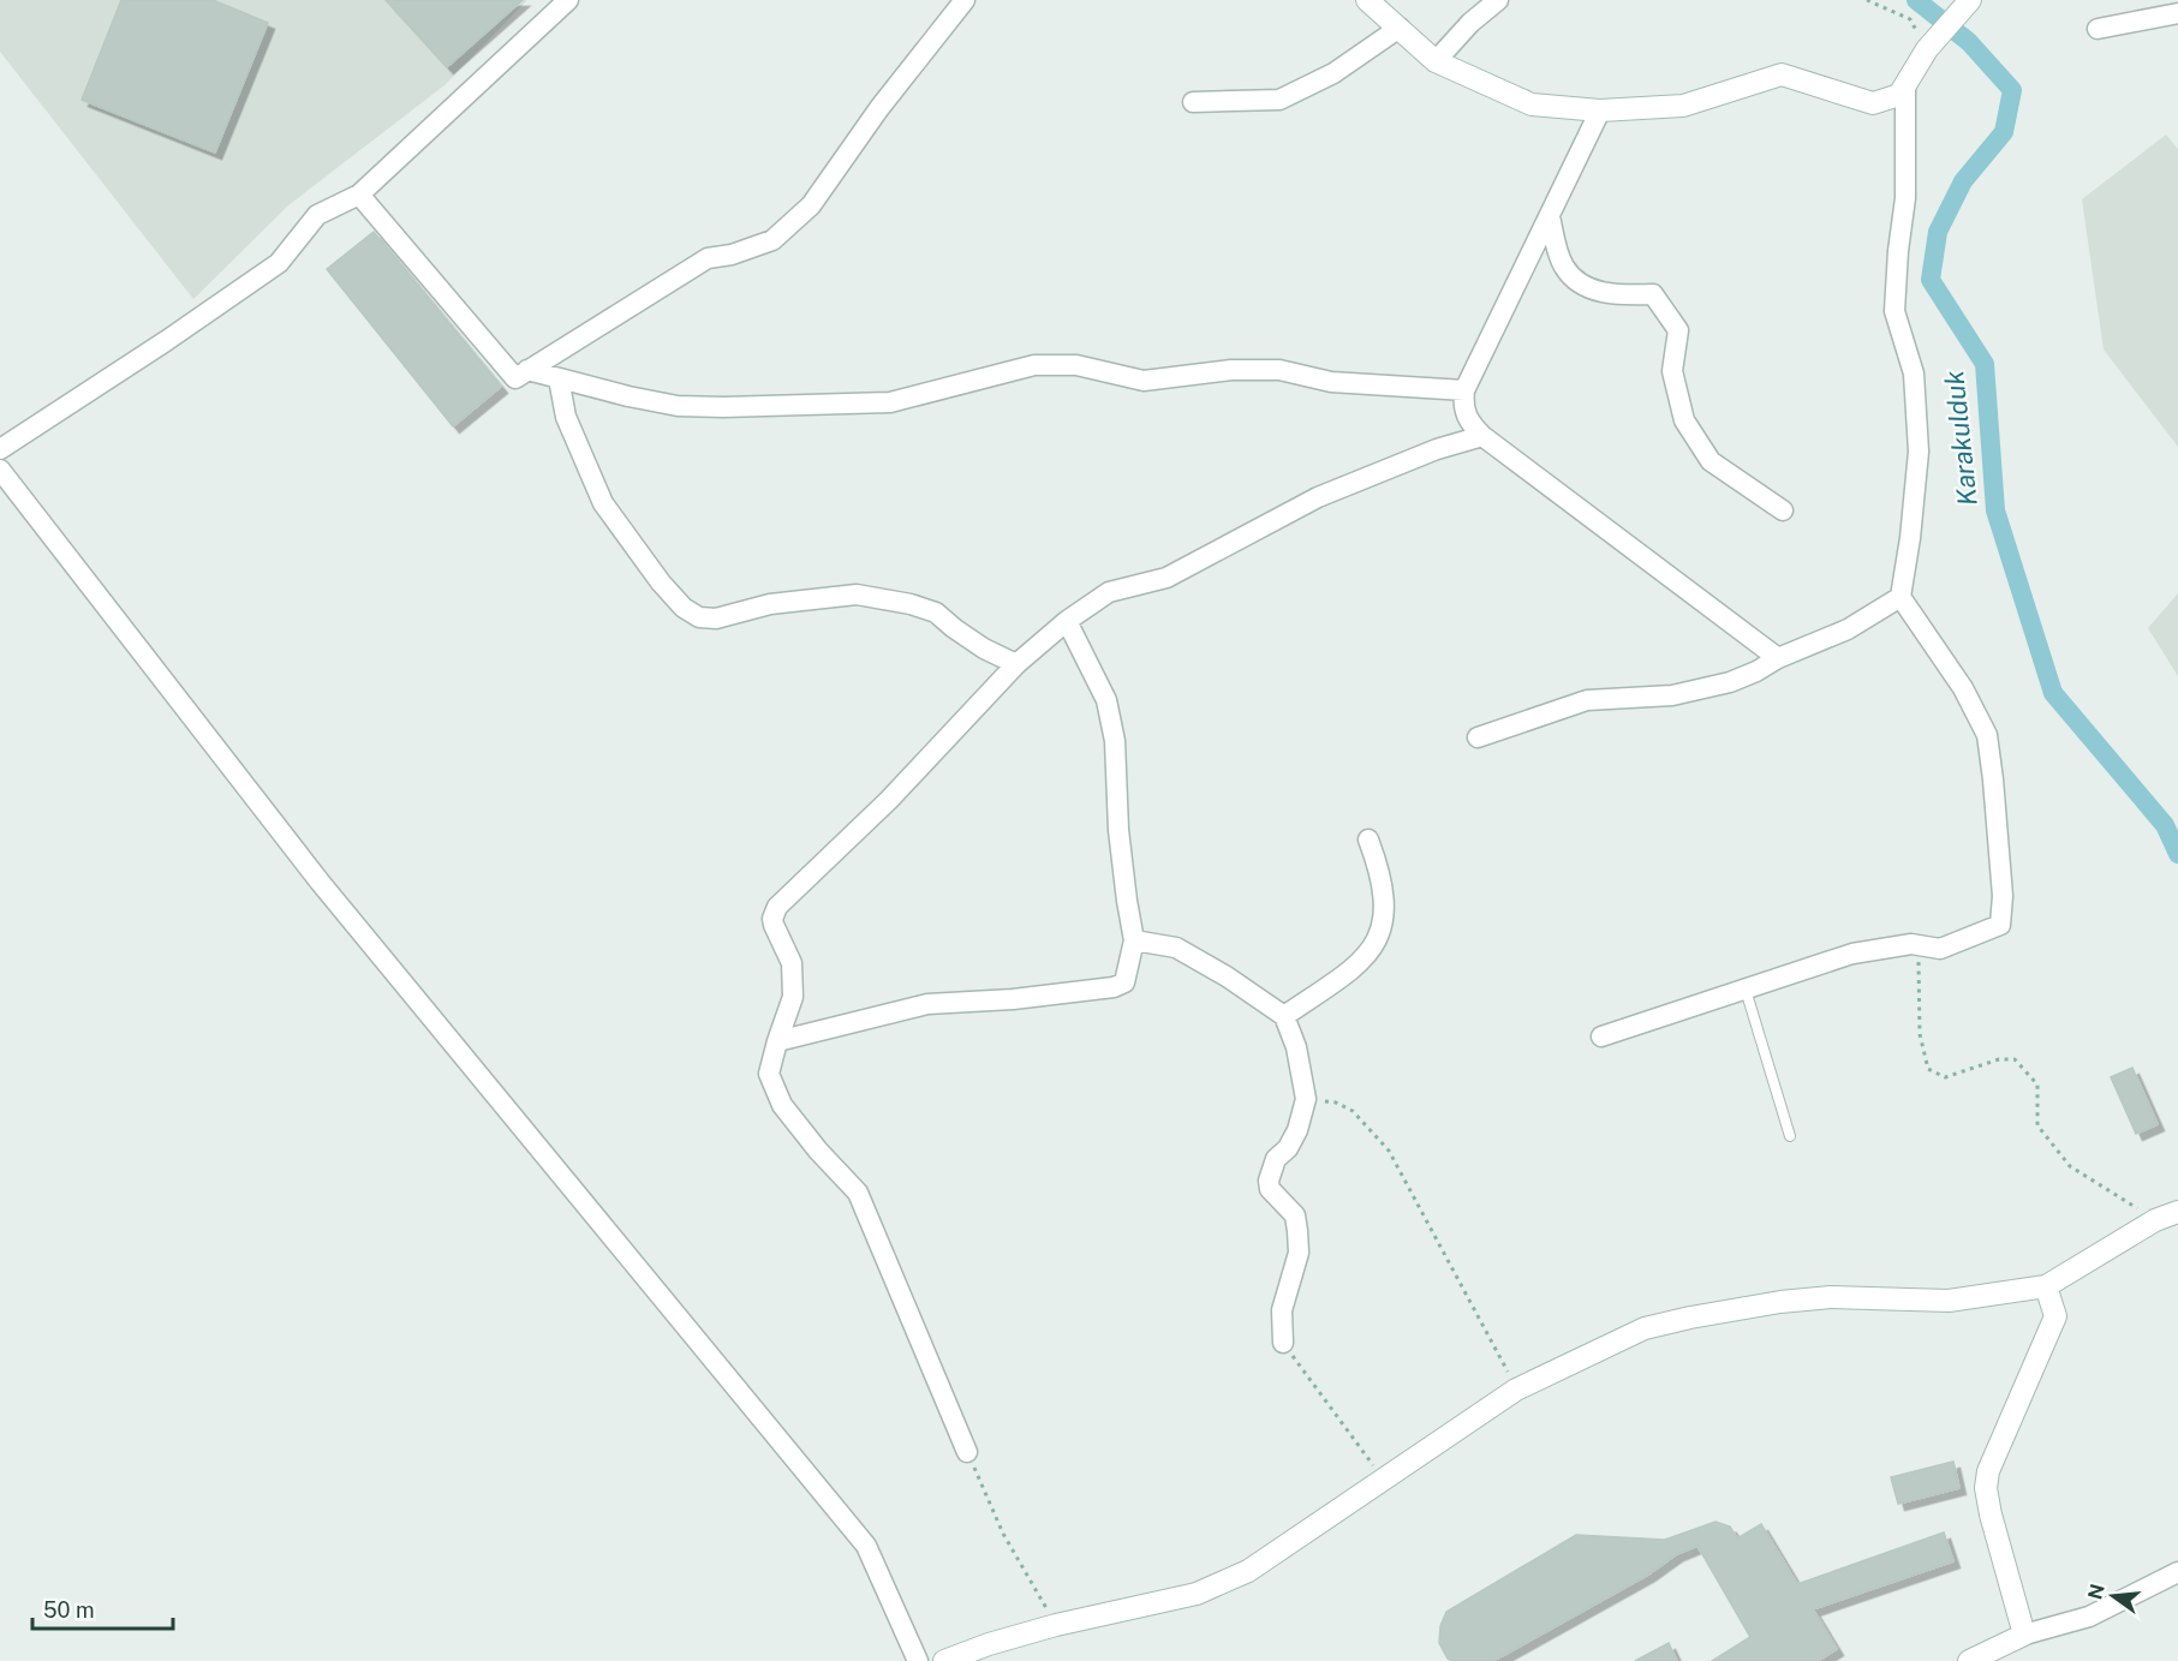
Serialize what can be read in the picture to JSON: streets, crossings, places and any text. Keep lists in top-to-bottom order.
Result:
{
  "water": ["Karakulduk"],
  "scale_bar": "50 m",
  "north": "left"
}
